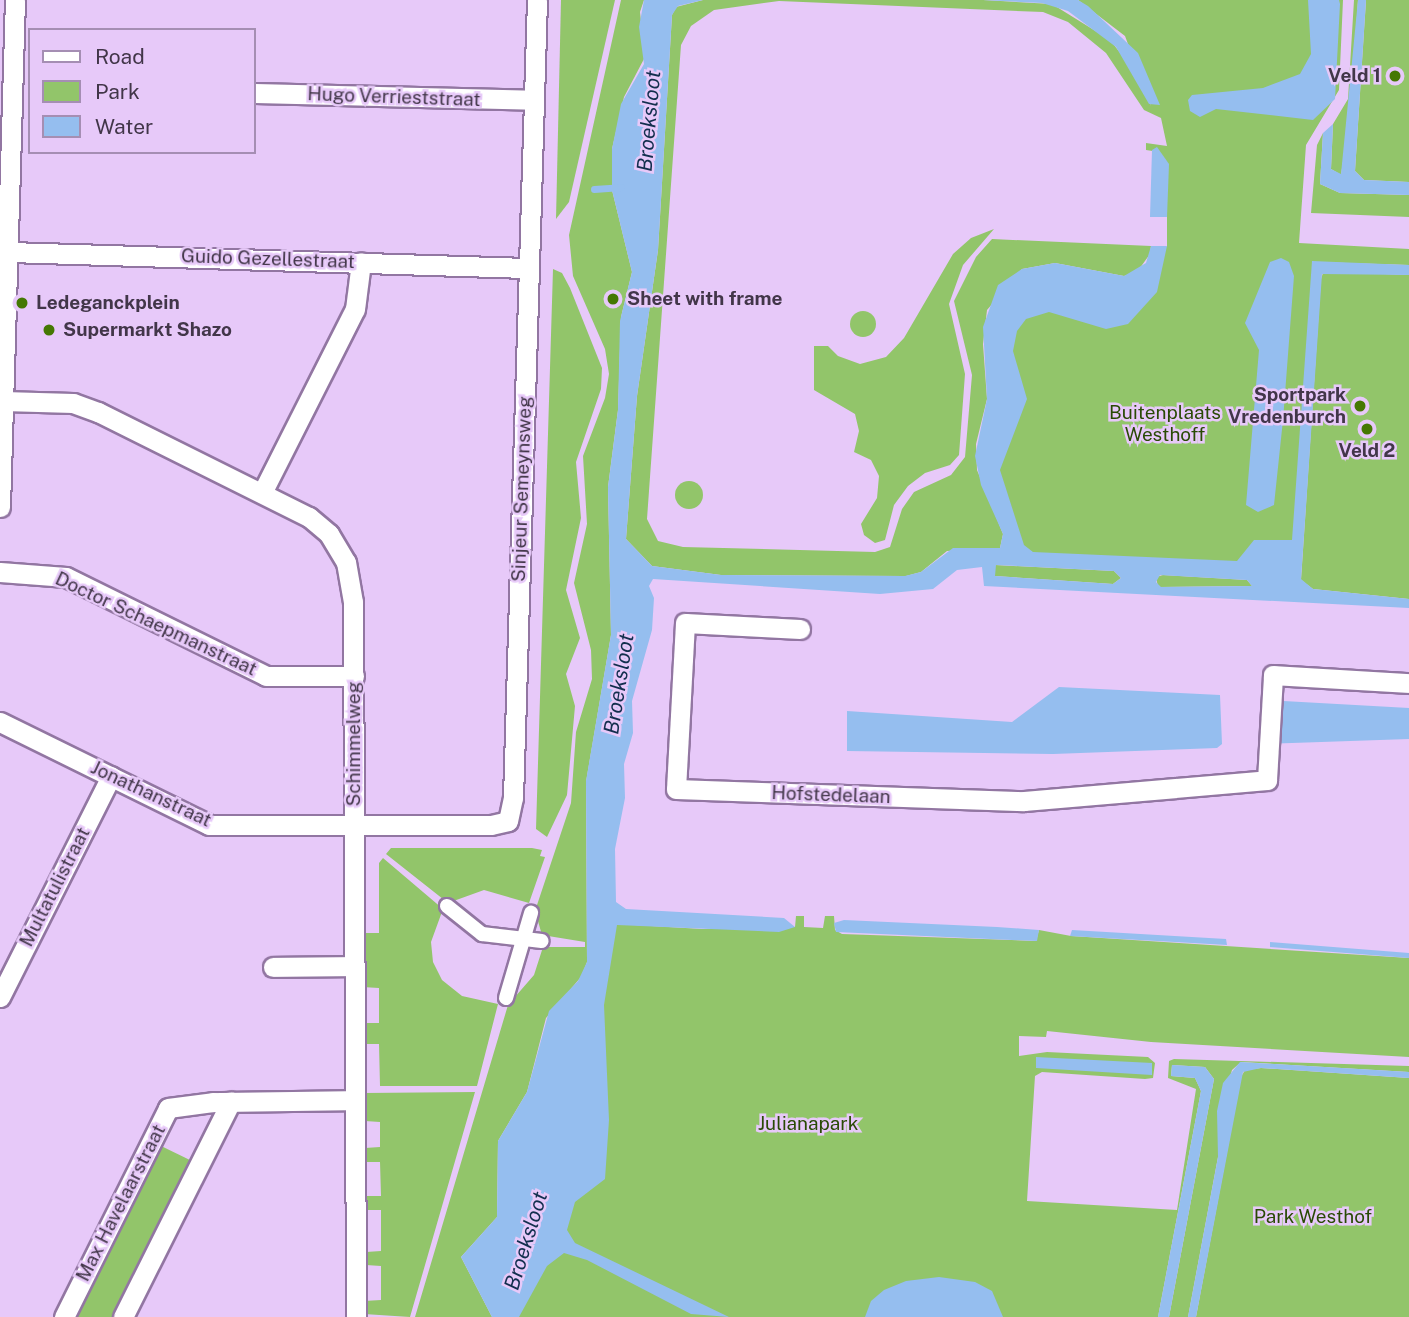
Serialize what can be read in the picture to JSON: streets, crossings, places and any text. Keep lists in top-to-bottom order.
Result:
{
  "streets": {
    "street": [
      "Hugo Verrieststraat",
      "Guido Gezellestraat",
      "Sinjeur Semeynsweg",
      "Doctor Schaepmanstraat",
      "Schimmelweg",
      "Jonathanstraat",
      "Hofstedelaan",
      "Multatulistraat",
      "Max Havelaarstraat"
    ]
  },
  "crossings": [
    ["Hugo Verrieststraat", "Sinjeur Semeynsweg"],
    ["Guido Gezellestraat", "Sinjeur Semeynsweg"],
    ["Sinjeur Semeynsweg", "Schimmelweg"],
    ["Sinjeur Semeynsweg", "Jonathanstraat"],
    ["Doctor Schaepmanstraat", "Schimmelweg"],
    ["Schimmelweg", "Jonathanstraat"],
    ["Schimmelweg", "Max Havelaarstraat"],
    ["Jonathanstraat", "Multatulistraat"]
  ],
  "water": ["Broeksloot"],
  "parks": ["Buitenplaats Westhoff", "Julianapark", "Park Westhof"],
  "places": [
    "Veld 1",
    "Sheet with frame",
    "Ledeganckplein",
    "Supermarkt Shazo",
    "Sportpark Vredenburch",
    "Veld 2"
  ],
  "legend": ["Road", "Park", "Water"]
}
